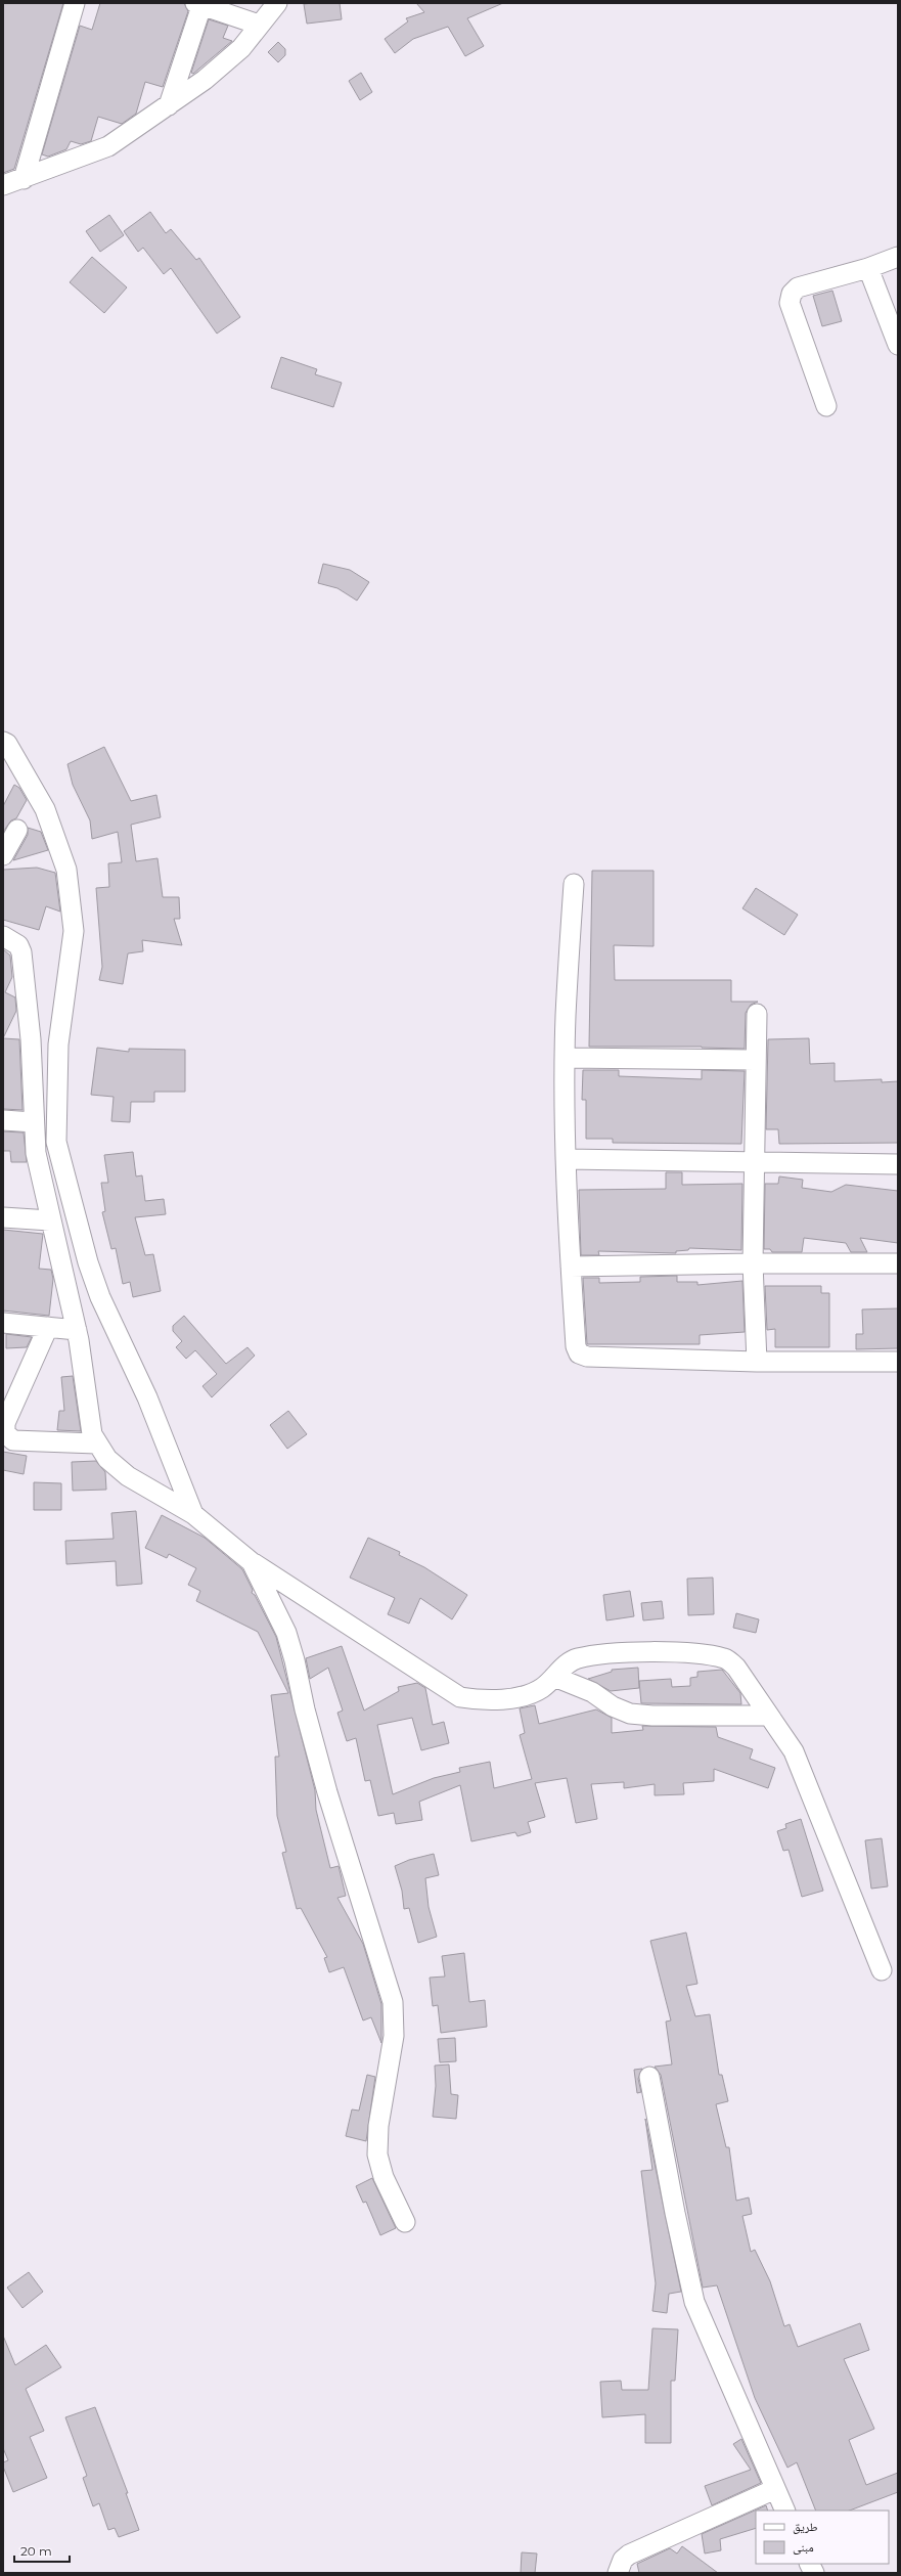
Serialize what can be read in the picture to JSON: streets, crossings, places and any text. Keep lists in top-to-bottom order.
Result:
{
  "legend": ["طريق", "مبنى"],
  "scale_bar": "20 m"
}
